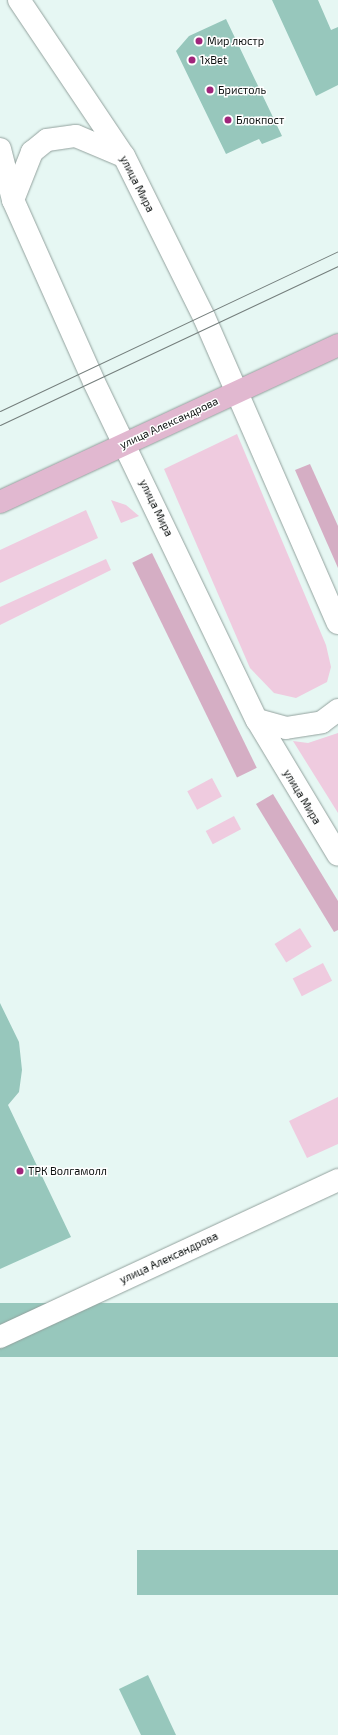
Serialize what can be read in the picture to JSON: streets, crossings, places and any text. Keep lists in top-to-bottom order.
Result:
{
  "streets": {
    "main road": ["улица Александрова"],
    "street": ["улица Мира"]
  },
  "crossings": [
    ["улица Мира", "улица Александрова"]
  ],
  "places": [
    "Мир люстр",
    "1xBet",
    "Бристоль",
    "Блокпост",
    "ТРК Волгамолл"
  ]
}
